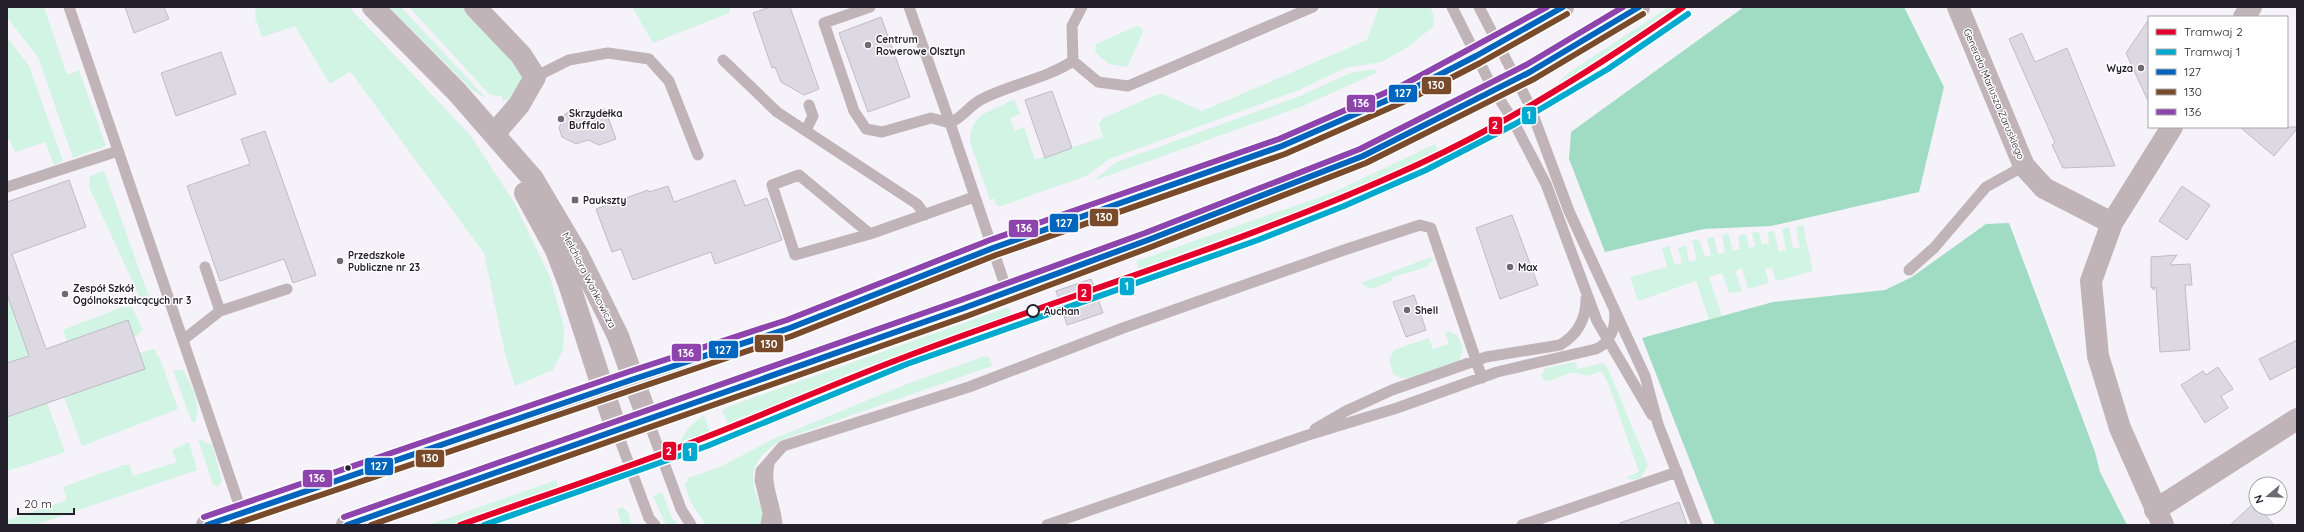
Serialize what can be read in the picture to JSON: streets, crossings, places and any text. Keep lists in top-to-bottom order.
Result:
{
  "streets": {
    "street": ["Generała Mariusza Zaruskiego", "Melchiora Wańkowicza"]
  },
  "places": {
    "other": [
      "Centrum Rowerowe Olsztyn",
      "Wyza",
      "Skrzydełka Buffalo",
      "Przedszkole Publiczne nr 23",
      "Max",
      "Zespół Szkół Ogólnokształcących nr 3",
      "Shell",
      "Auchan"
    ],
    "transit": ["Paukszty"]
  },
  "lines": [
    "tram line 2",
    "transit line 127",
    "transit line 136",
    "tram line 1",
    "transit line 130"
  ],
  "legend": [
    "Tramwaj 2",
    "Tramwaj 1",
    "127",
    "130",
    "136"
  ],
  "scale_bar": "20 m",
  "north": "left"
}
